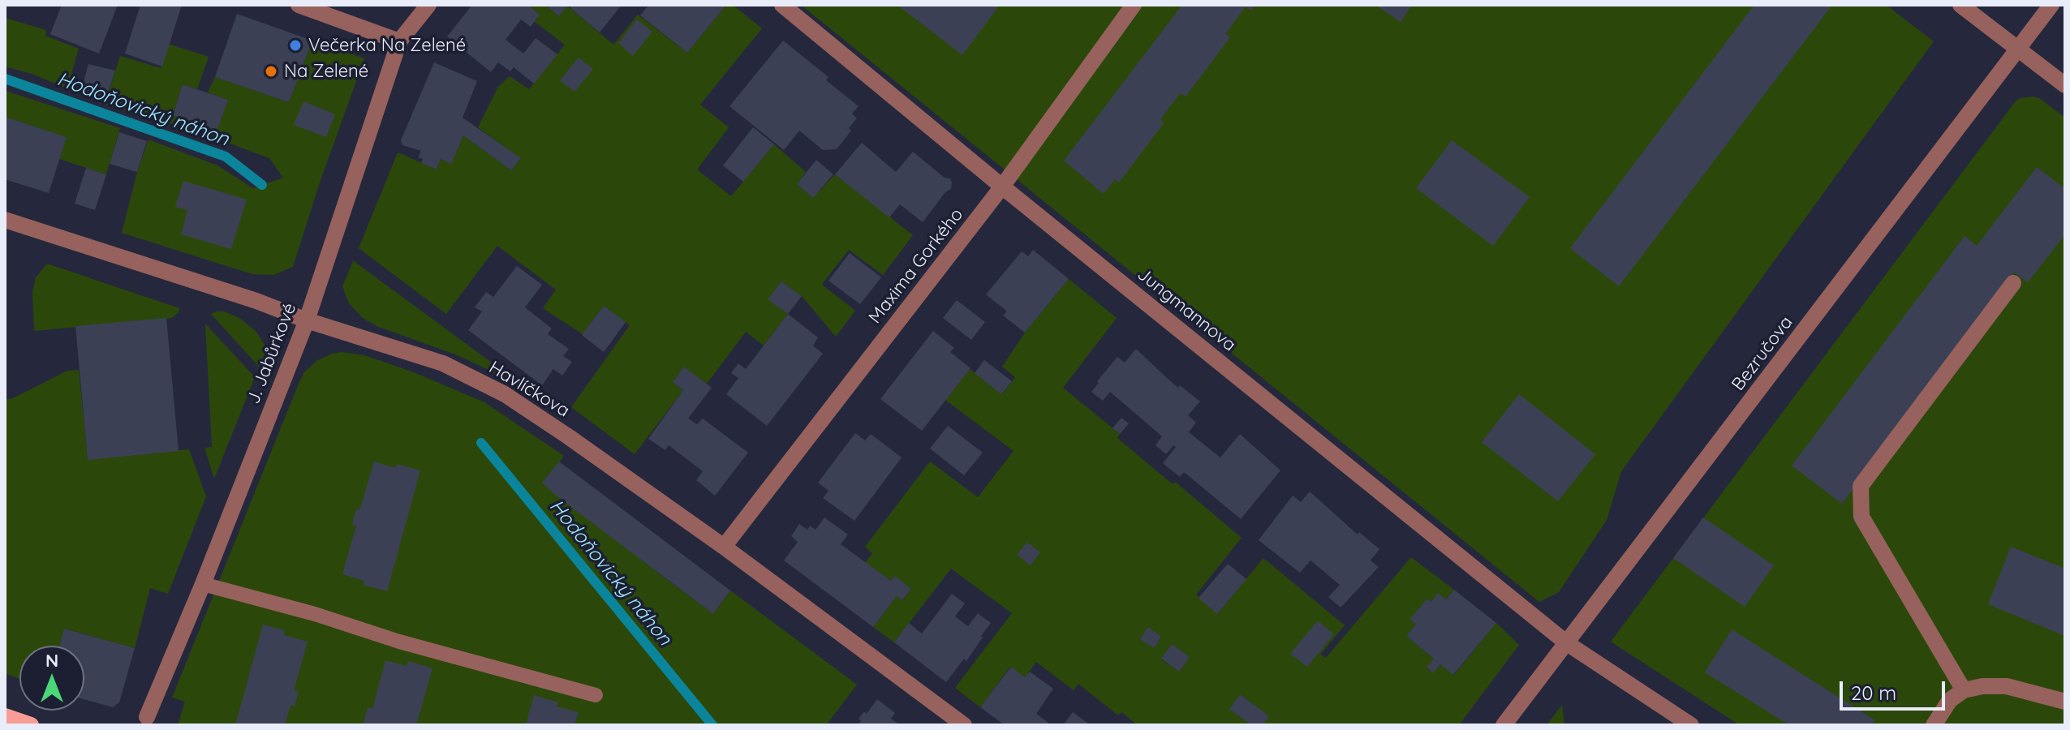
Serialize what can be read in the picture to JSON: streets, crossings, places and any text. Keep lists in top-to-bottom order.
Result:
{
  "streets": {
    "street": [
      "Maxima Gorkého",
      "Jungmannova",
      "J. Jabůrkové",
      "Bezručova",
      "Havlíčkova"
    ]
  },
  "crossings": [
    ["Maxima Gorkého", "Jungmannova"],
    ["Maxima Gorkého", "Havlíčkova"],
    ["Jungmannova", "Bezručova"],
    ["J. Jabůrkové", "Havlíčkova"]
  ],
  "water": ["Hodoňovický náhon"],
  "places": ["Večerka Na Zelené", "Na Zelené"],
  "scale_bar": "20 m",
  "north": "top"
}
